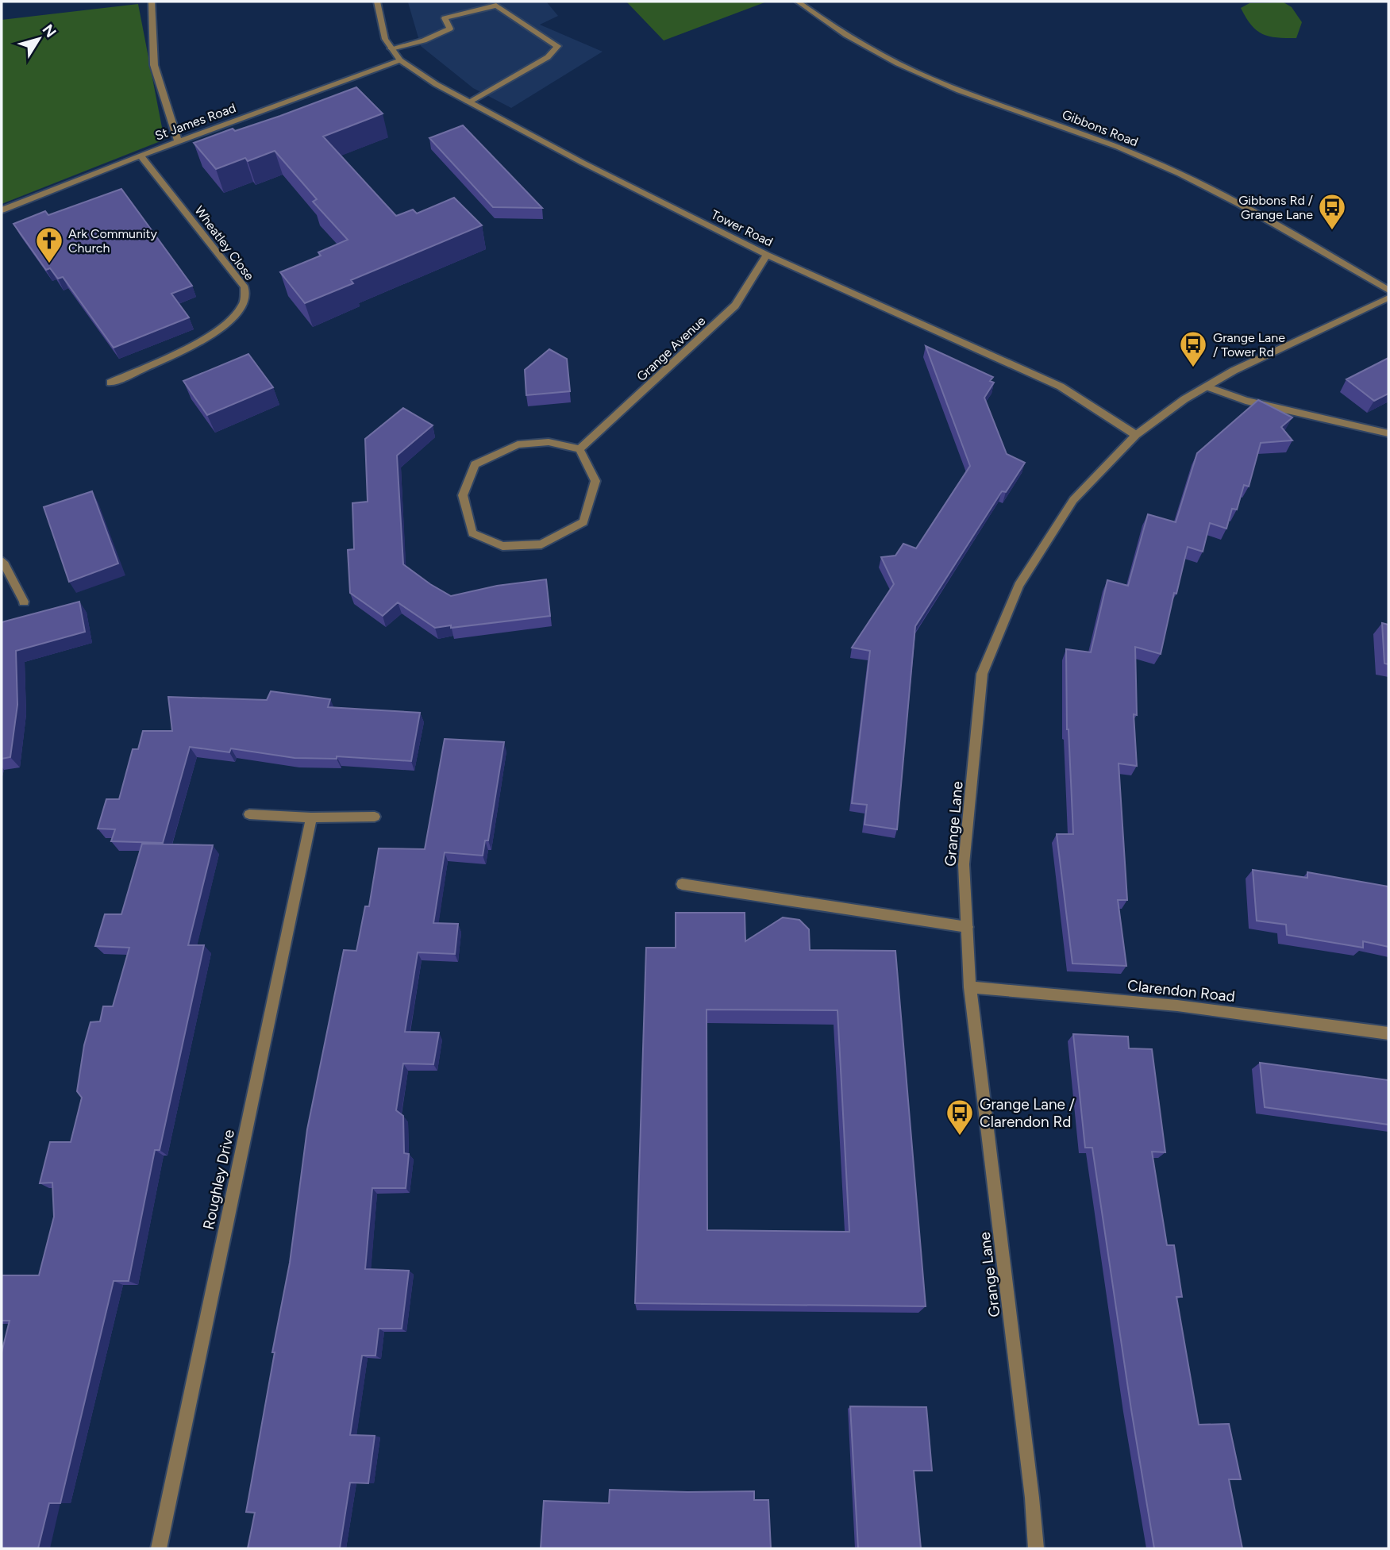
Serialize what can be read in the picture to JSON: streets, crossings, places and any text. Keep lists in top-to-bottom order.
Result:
{
  "streets": {
    "street": [
      "St James Road",
      "Gibbons Road",
      "Tower Road",
      "Wheatley Close",
      "Grange Avenue",
      "Grange Lane",
      "Clarendon Road",
      "Roughley Drive"
    ]
  },
  "crossings": [
    ["St James Road", "Tower Road"],
    ["St James Road", "Wheatley Close"],
    ["Tower Road", "Grange Avenue"],
    ["Tower Road", "Grange Lane"],
    ["Grange Lane", "Clarendon Road"]
  ],
  "places": {
    "bus stop": ["Gibbons Rd / Grange Lane", "Grange Lane / Tower Rd", "Grange Lane / Clarendon Rd"],
    "church": ["Ark Community Church"]
  },
  "north": "top right"
}
